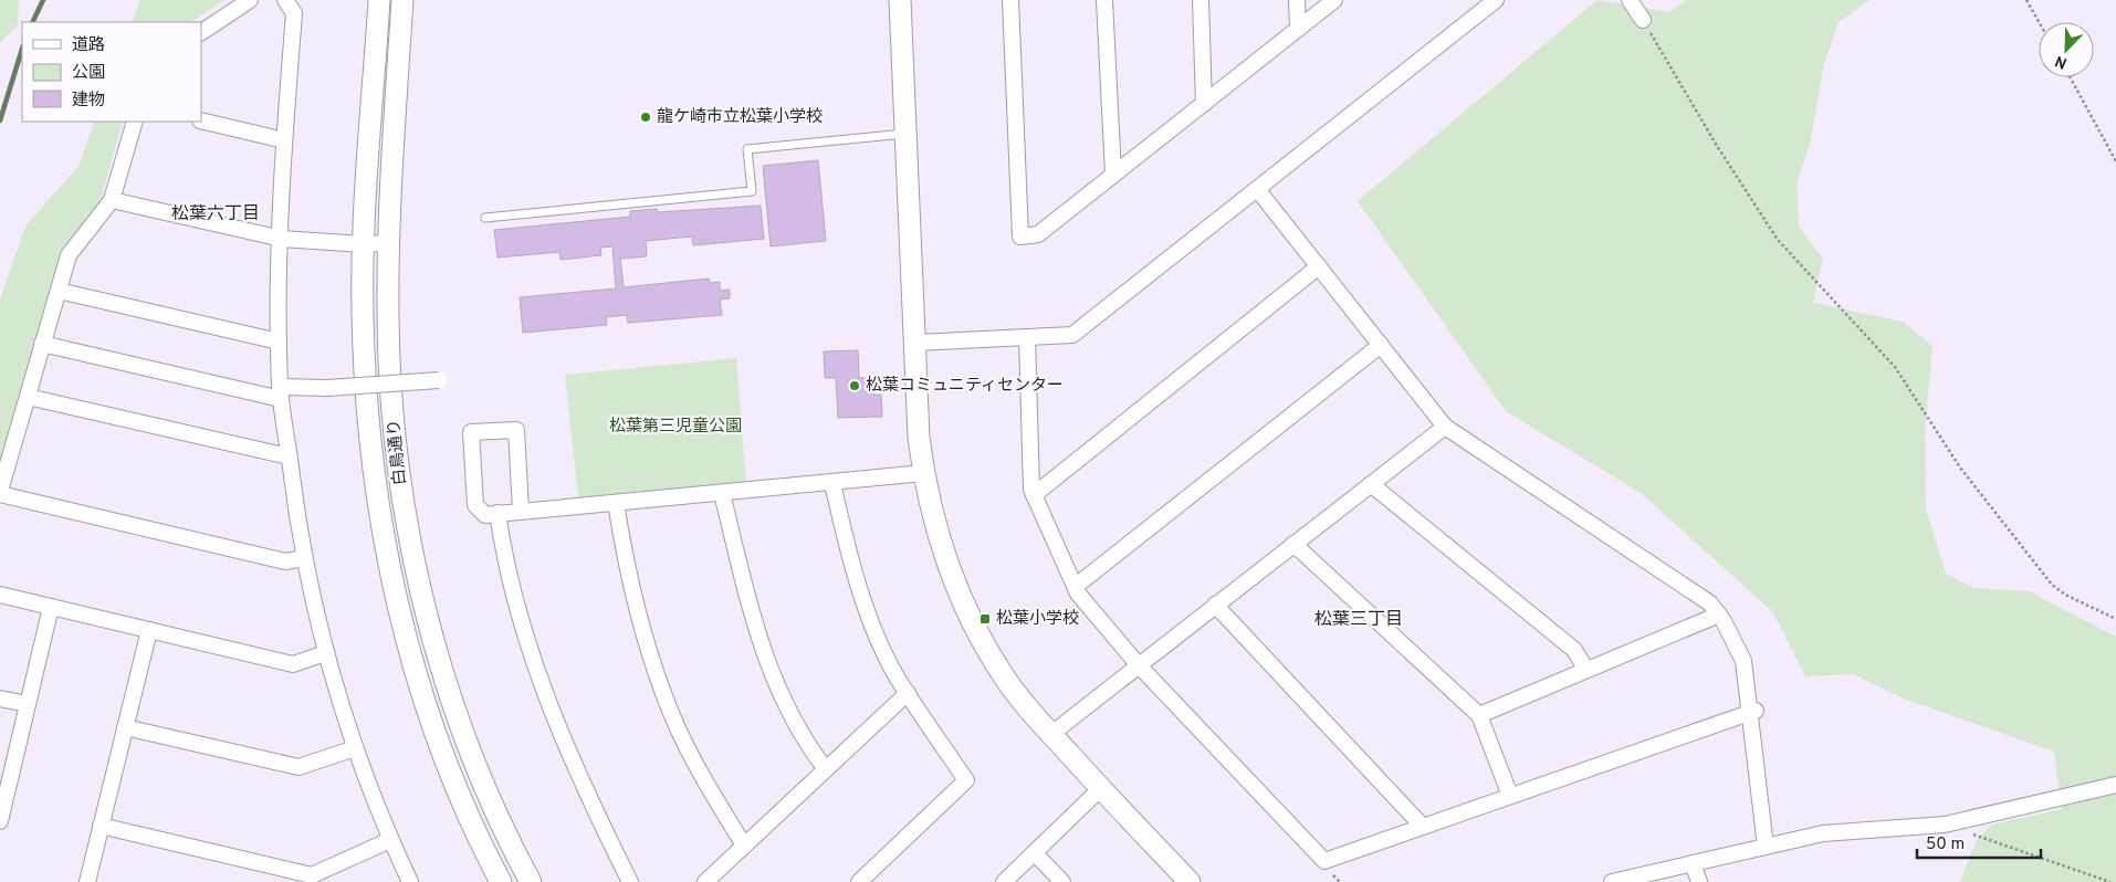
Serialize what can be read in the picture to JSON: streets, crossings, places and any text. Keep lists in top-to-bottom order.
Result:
{
  "streets": {
    "main road": ["白鳥通り"]
  },
  "districts": ["松葉六丁目", "松葉三丁目"],
  "parks": ["松葉第三児童公園"],
  "places": {
    "other": ["龍ケ崎市立松葉小学校", "松葉コミュニティセンター"],
    "transit": ["松葉小学校"]
  },
  "legend": ["道路", "公園", "建物"],
  "scale_bar": "50 m",
  "north": "bottom left"
}
